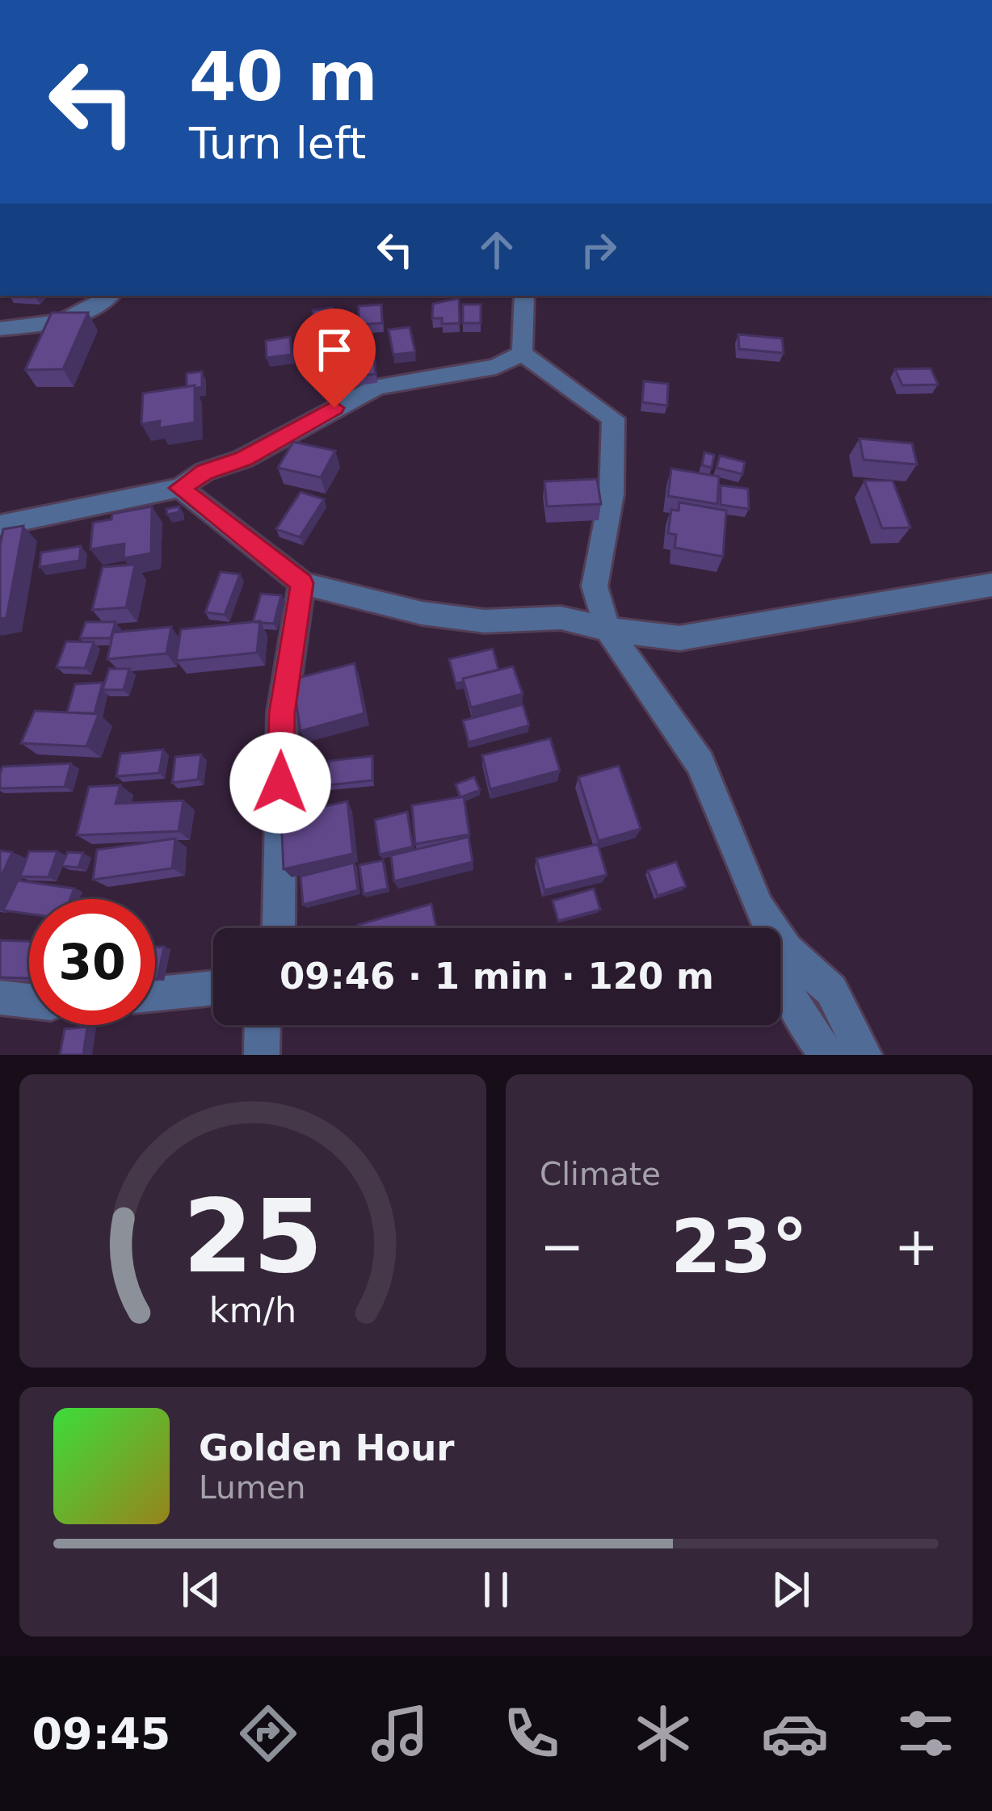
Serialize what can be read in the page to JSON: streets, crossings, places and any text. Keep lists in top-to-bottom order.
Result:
{
  "page": {
    "turn": ["40 m", "Turn left"],
    "limit": "30",
    "trip": "09:46 · 1 min · 120 m",
    "tile": "Climate",
    "heat": ["−", "23°", "+"],
    "song": ["Golden Hour", "Lumen"],
    "tabs": "09:45",
    "gauge": ["25", "km/h"]
  }
}
